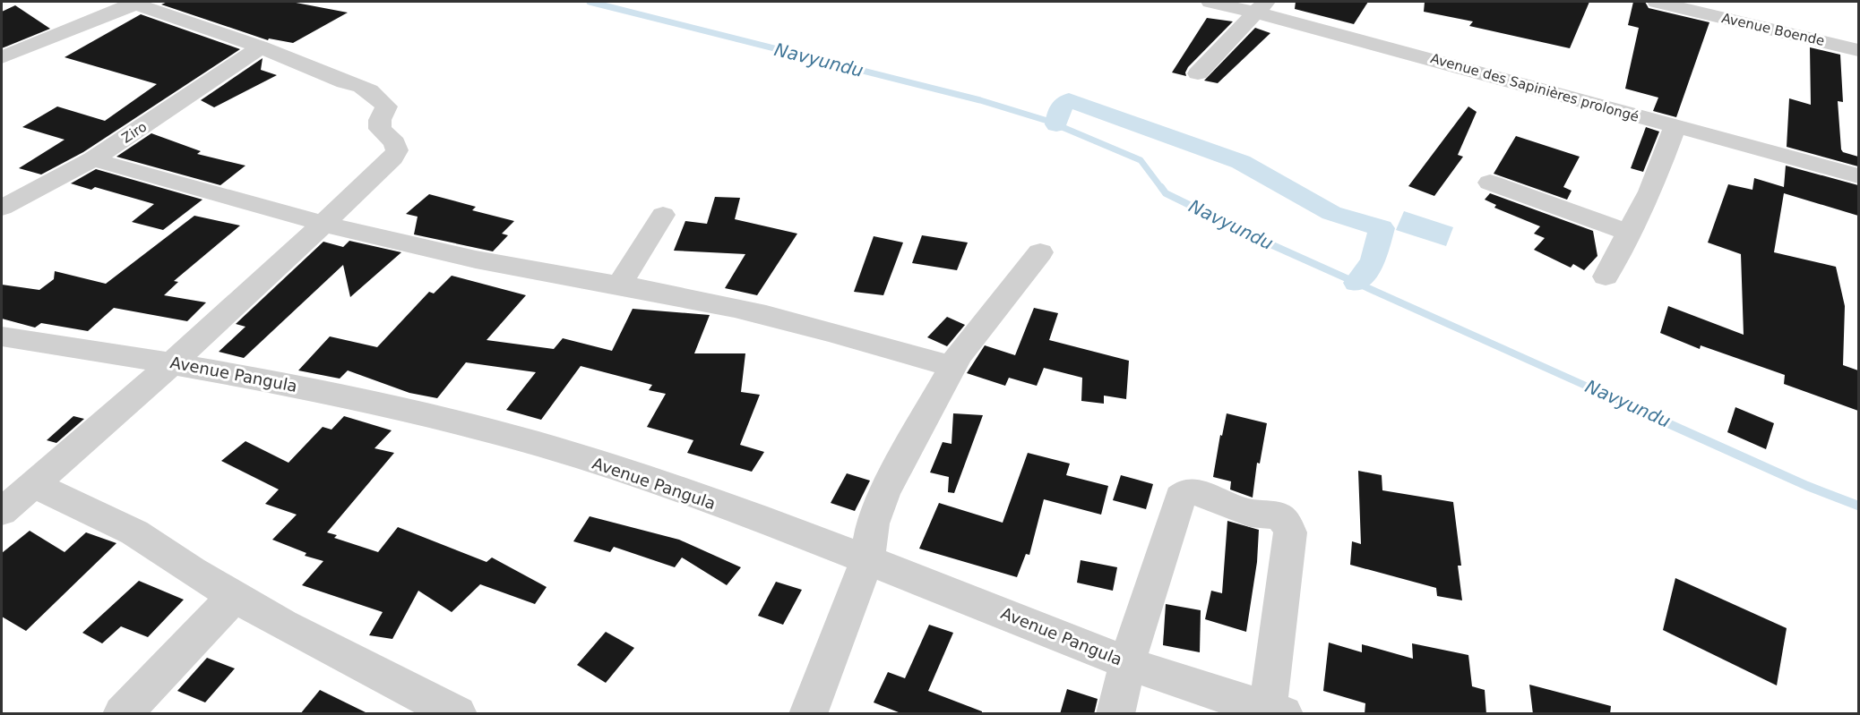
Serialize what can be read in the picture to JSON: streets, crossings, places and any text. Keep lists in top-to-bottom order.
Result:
{
  "streets": {
    "street": [
      "Avenue Boende",
      "Avenue des Sapinières prolongé",
      "Ziro",
      "Avenue Pangula"
    ]
  },
  "water": ["Navyundu"]
}
